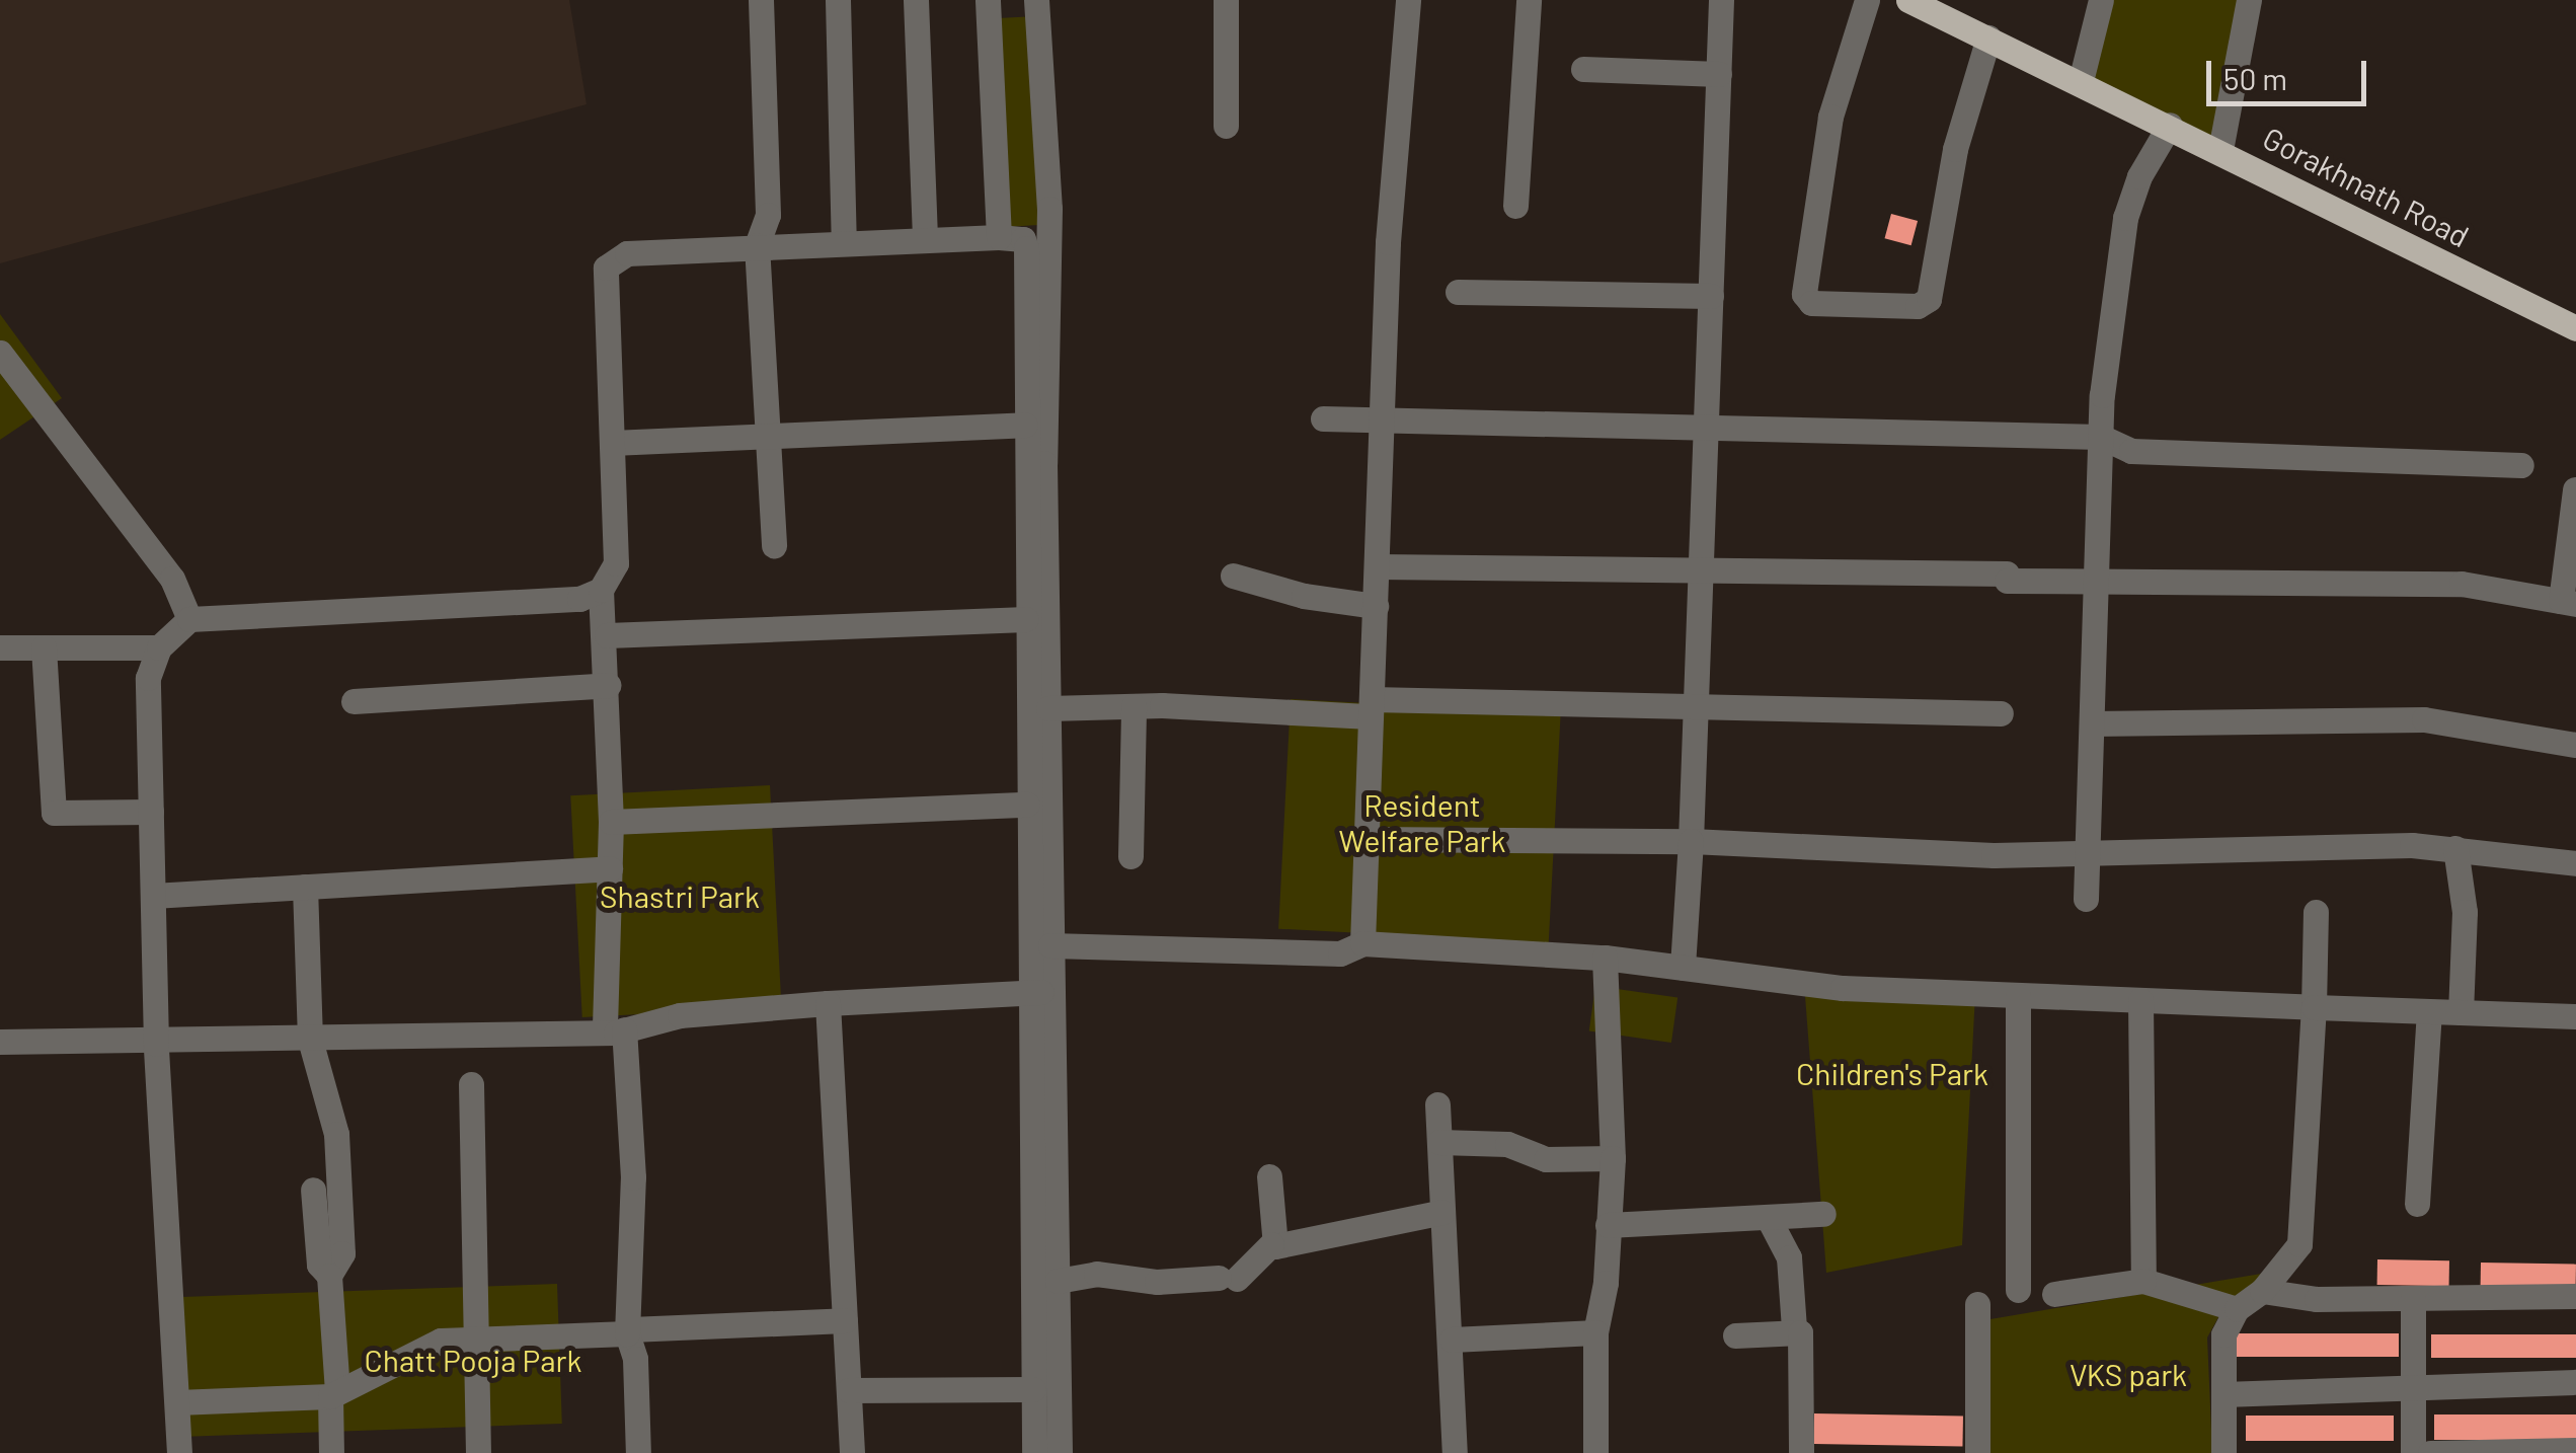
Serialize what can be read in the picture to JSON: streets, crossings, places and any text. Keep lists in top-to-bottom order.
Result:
{
  "streets": {
    "main road": ["Gorakhnath Road"]
  },
  "parks": [
    "Resident Welfare Park",
    "Shastri Park",
    "Children's Park",
    "Chatt Pooja Park",
    "VKS park"
  ],
  "scale_bar": "50 m"
}
